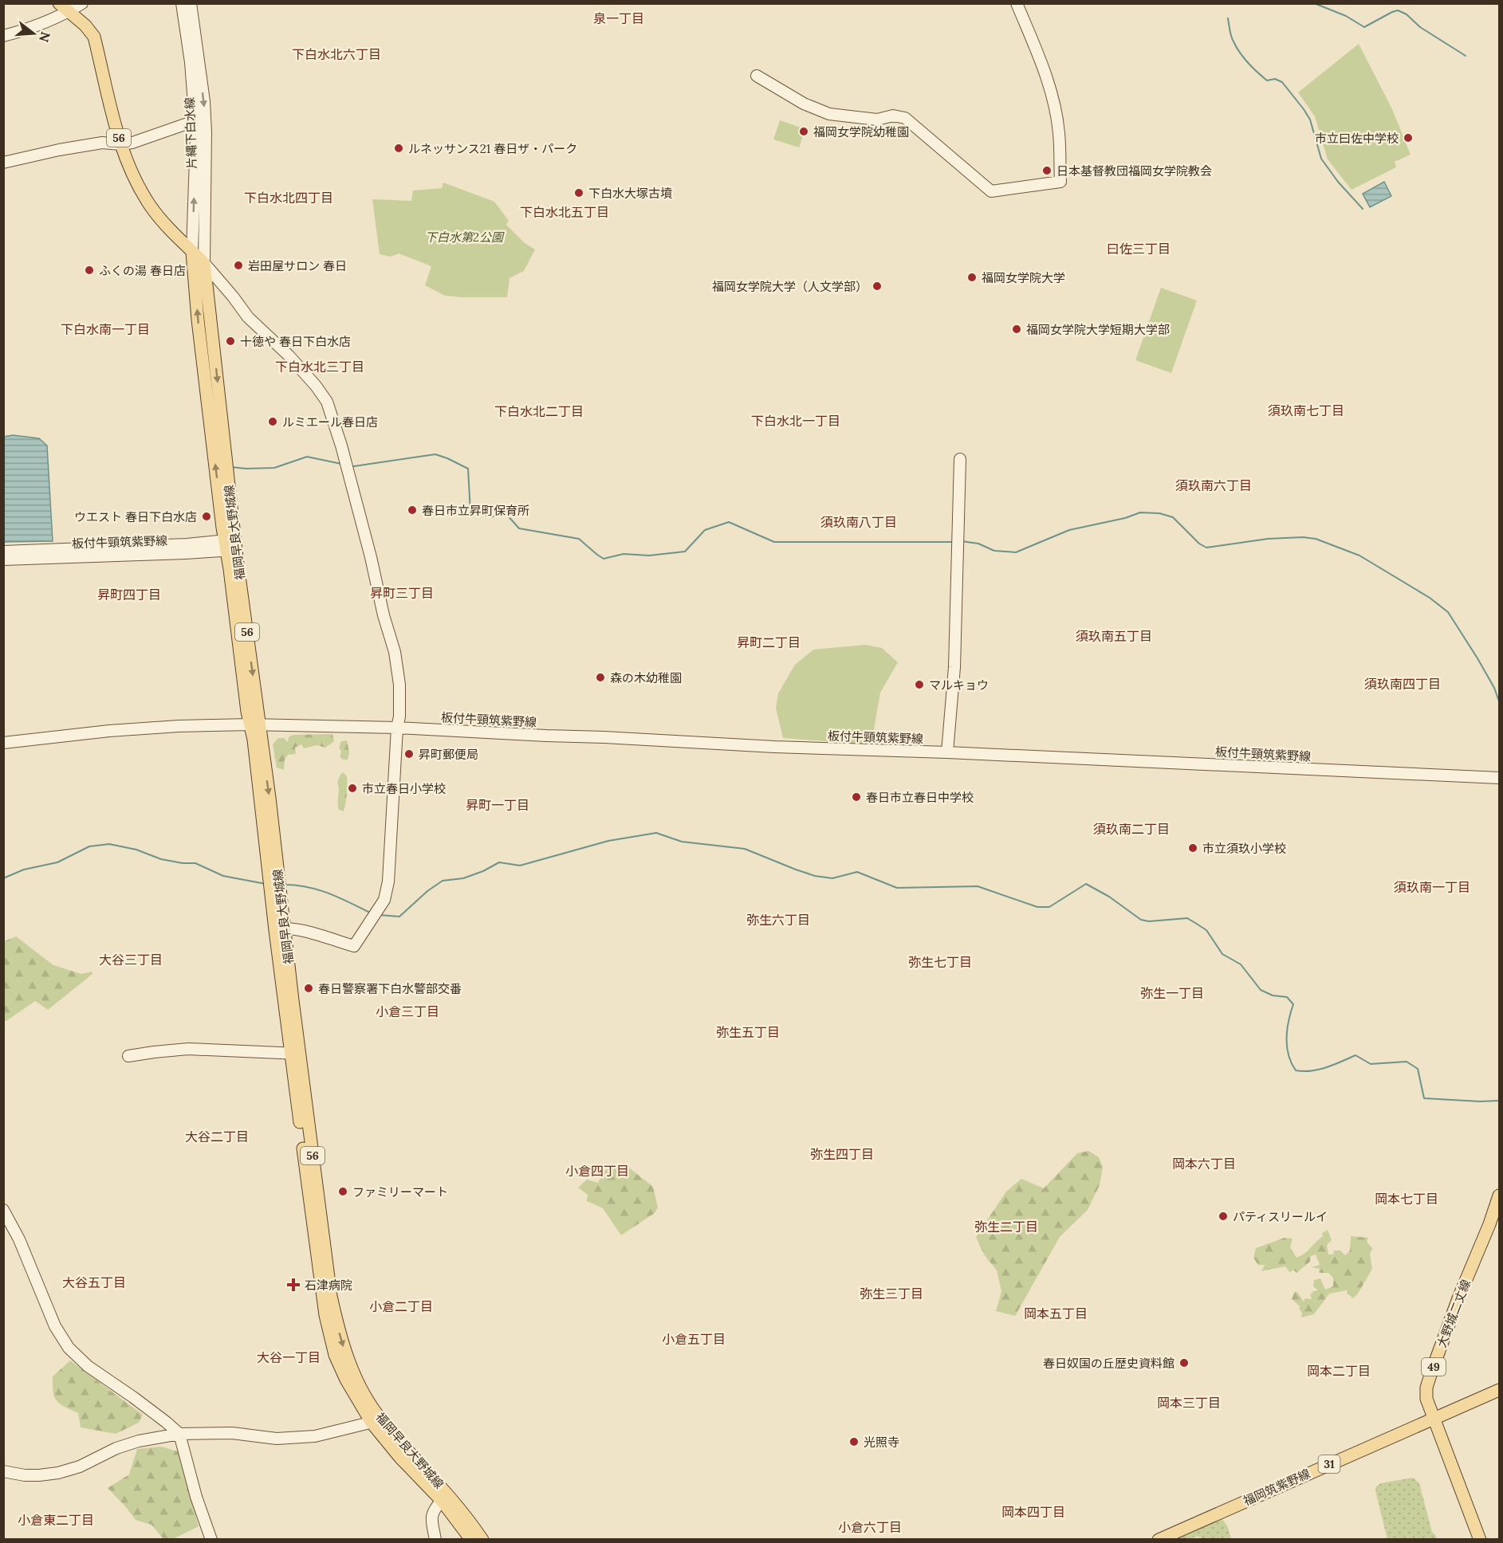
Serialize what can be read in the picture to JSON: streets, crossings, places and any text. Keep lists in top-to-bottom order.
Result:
{
  "streets": {
    "main road": [
      "56",
      "福岡早良大野城線",
      "大野城二丈線",
      "49",
      "31",
      "福岡筑紫野線"
    ],
    "street": ["片縄下白水線", "板付牛頸筑紫野線"]
  },
  "crossings": [
    ["片縄下白水線", "56"],
    ["片縄下白水線", "福岡早良大野城線"],
    ["56", "福岡早良大野城線"],
    ["福岡早良大野城線", "板付牛頸筑紫野線"],
    ["大野城二丈線", "福岡筑紫野線"]
  ],
  "districts": [
    "泉一丁目",
    "下白水北六丁目",
    "下白水北四丁目",
    "下白水北五丁目",
    "曰佐三丁目",
    "下白水南一丁目",
    "下白水北三丁目",
    "須玖南七丁目",
    "下白水北二丁目",
    "下白水北一丁目",
    "須玖南六丁目",
    "須玖南八丁目",
    "昇町三丁目",
    "昇町四丁目",
    "須玖南五丁目",
    "昇町二丁目",
    "須玖南四丁目",
    "昇町一丁目",
    "須玖南二丁目",
    "須玖南一丁目",
    "弥生六丁目",
    "大谷三丁目",
    "弥生七丁目",
    "弥生一丁目",
    "小倉三丁目",
    "弥生五丁目",
    "大谷二丁目",
    "弥生四丁目",
    "岡本六丁目",
    "小倉四丁目",
    "岡本七丁目",
    "弥生二丁目",
    "大谷五丁目",
    "弥生三丁目",
    "小倉二丁目",
    "岡本五丁目",
    "小倉五丁目",
    "大谷一丁目",
    "岡本二丁目",
    "岡本三丁目",
    "岡本四丁目",
    "小倉東二丁目",
    "小倉六丁目"
  ],
  "parks": ["下白水第2公園"],
  "places": {
    "other": [
      "福岡女学院幼稚園",
      "市立曰佐中学校",
      "ルネッサンス21 春日ザ・パーク",
      "日本基督教団福岡女学院教会",
      "下白水大塚古墳",
      "岩田屋サロン 春日",
      "ふくの湯 春日店",
      "福岡女学院大学",
      "福岡女学院大学（人文学部）",
      "福岡女学院大学短期大学部",
      "十徳や 春日下白水店",
      "ルミエール春日店",
      "春日市立昇町保育所",
      "ウエスト 春日下白水店",
      "森の木幼稚園",
      "マルキョウ",
      "昇町郵便局",
      "市立春日小学校",
      "春日市立春日中学校",
      "市立須玖小学校",
      "春日警察署下白水警部交番",
      "ファミリーマート",
      "パティスリールイ",
      "春日奴国の丘歴史資料館",
      "光照寺"
    ],
    "health": ["石津病院"]
  },
  "north": "right"
}
